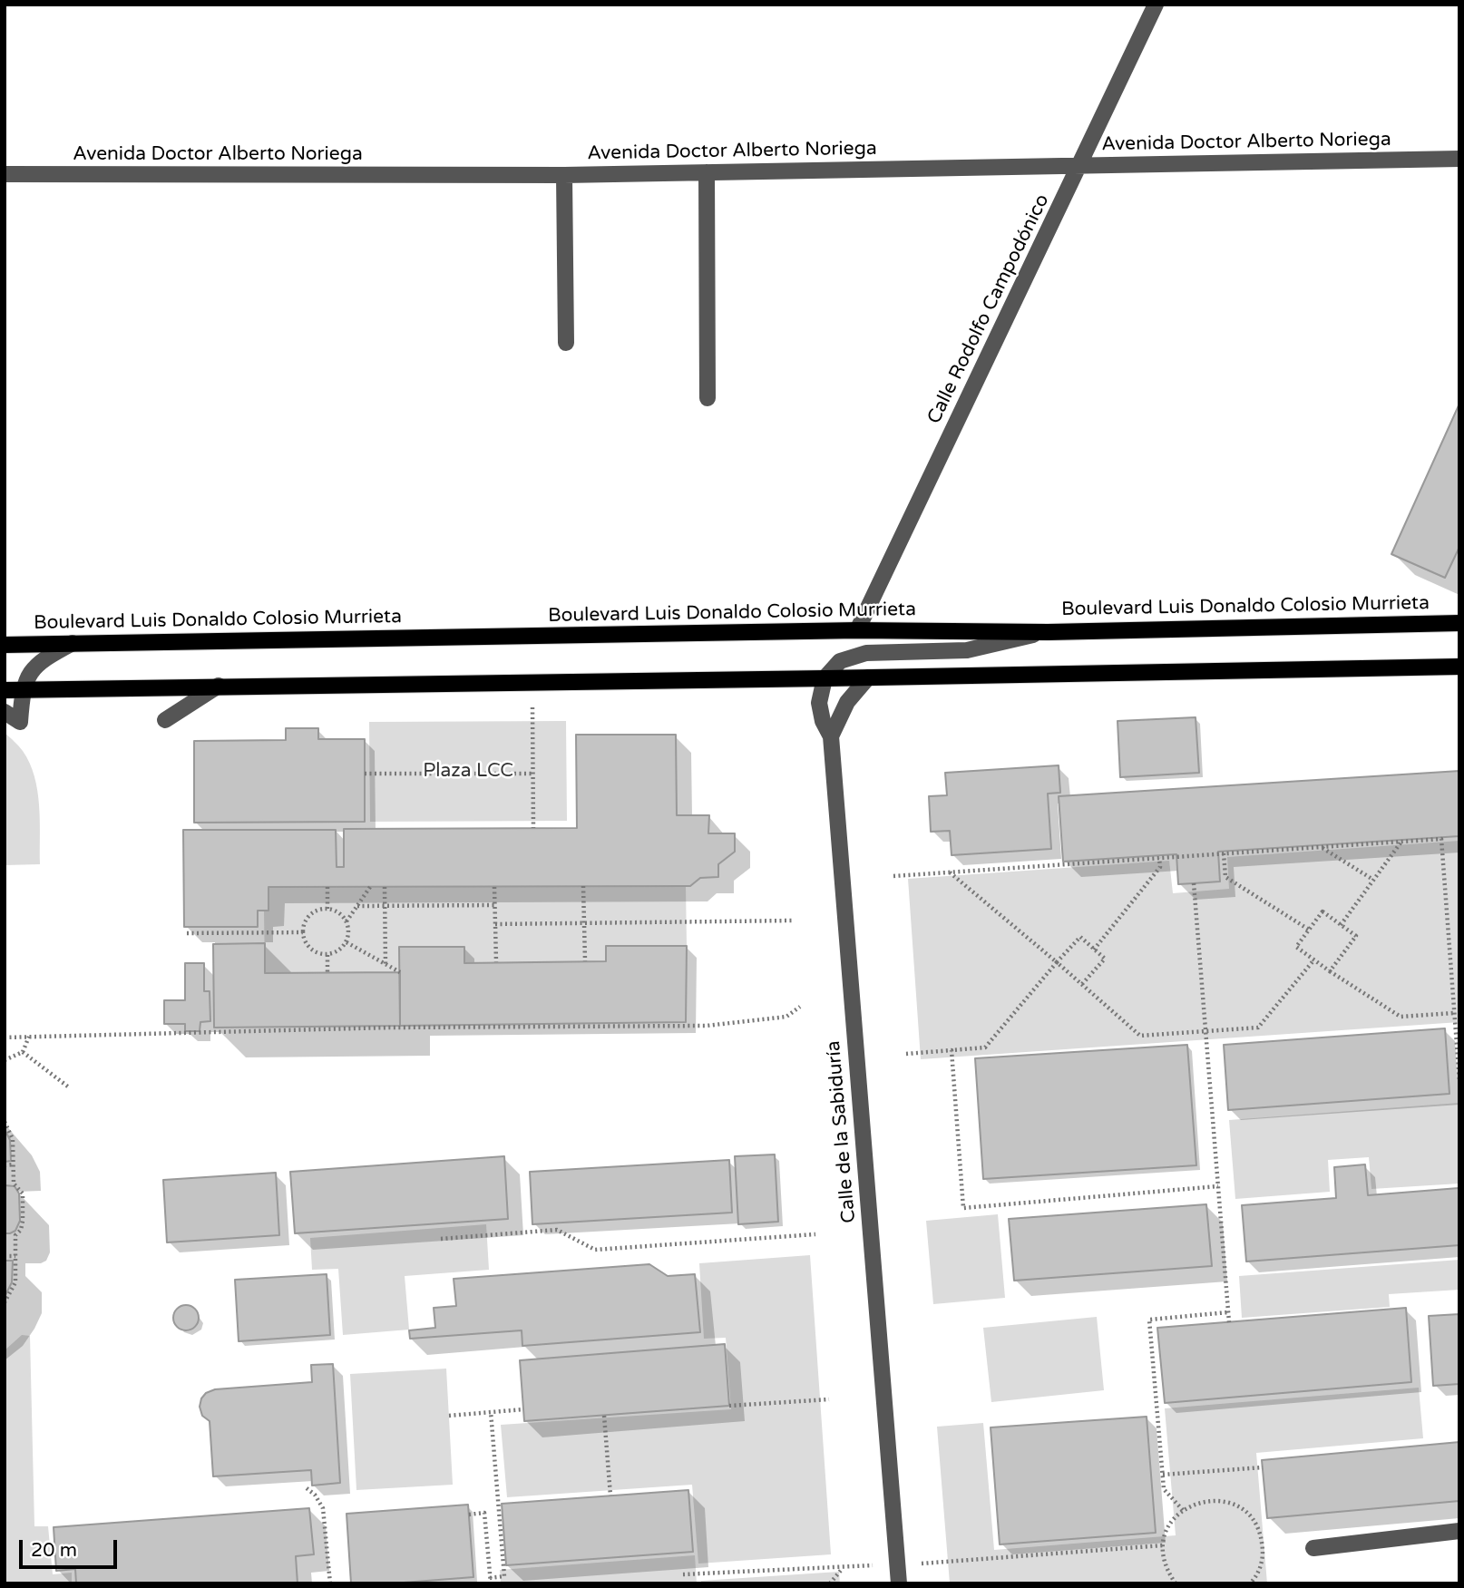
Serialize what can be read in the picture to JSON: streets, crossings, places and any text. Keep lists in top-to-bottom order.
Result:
{
  "streets": {
    "main road": ["Boulevard Luis Donaldo Colosio Murrieta"],
    "street": ["Avenida Doctor Alberto Noriega", "Calle Rodolfo Campodónico", "Calle de la Sabiduría"]
  },
  "crossings": [
    ["Avenida Doctor Alberto Noriega", "Calle Rodolfo Campodónico"],
    ["Calle Rodolfo Campodónico", "Boulevard Luis Donaldo Colosio Murrieta"]
  ],
  "parks": ["Plaza LCC"],
  "scale_bar": "20 m"
}
